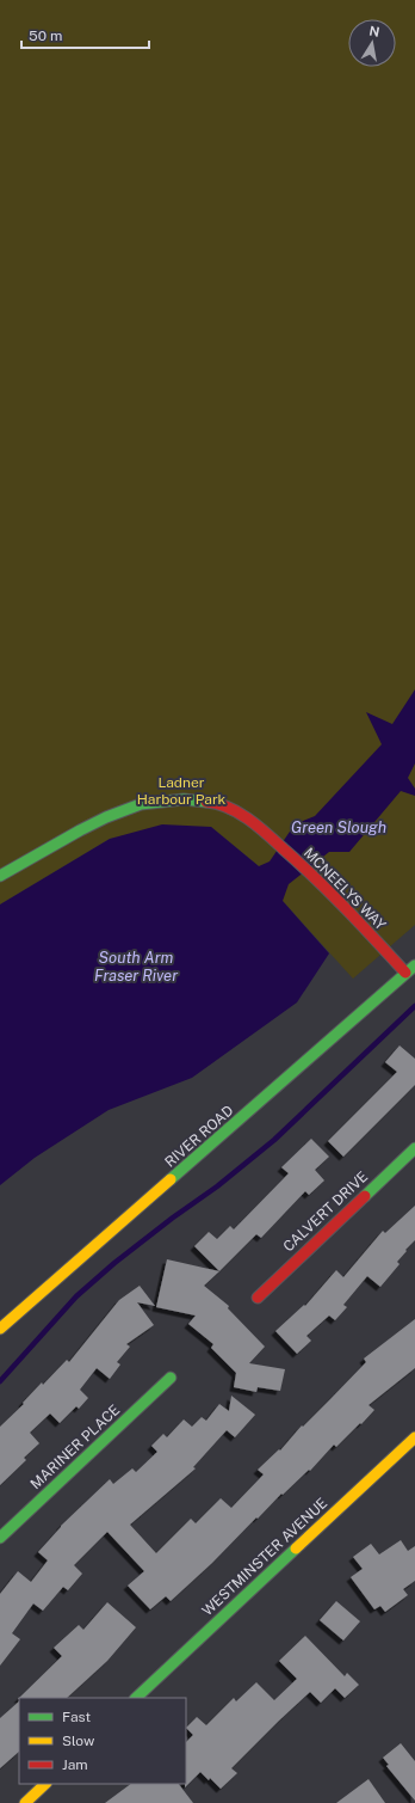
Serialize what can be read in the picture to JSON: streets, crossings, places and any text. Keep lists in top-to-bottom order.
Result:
{
  "streets": {
    "street": [
      "MCNEELYS WAY",
      "RIVER ROAD",
      "CALVERT DRIVE",
      "MARINER PLACE",
      "WESTMINSTER AVENUE"
    ]
  },
  "crossings": [
    ["MCNEELYS WAY", "RIVER ROAD"]
  ],
  "water": ["Green Slough", "South Arm Fraser River"],
  "parks": ["Ladner Harbour Park"],
  "legend": ["Fast", "Slow", "Jam"],
  "scale_bar": "50 m",
  "north": "top"
}
